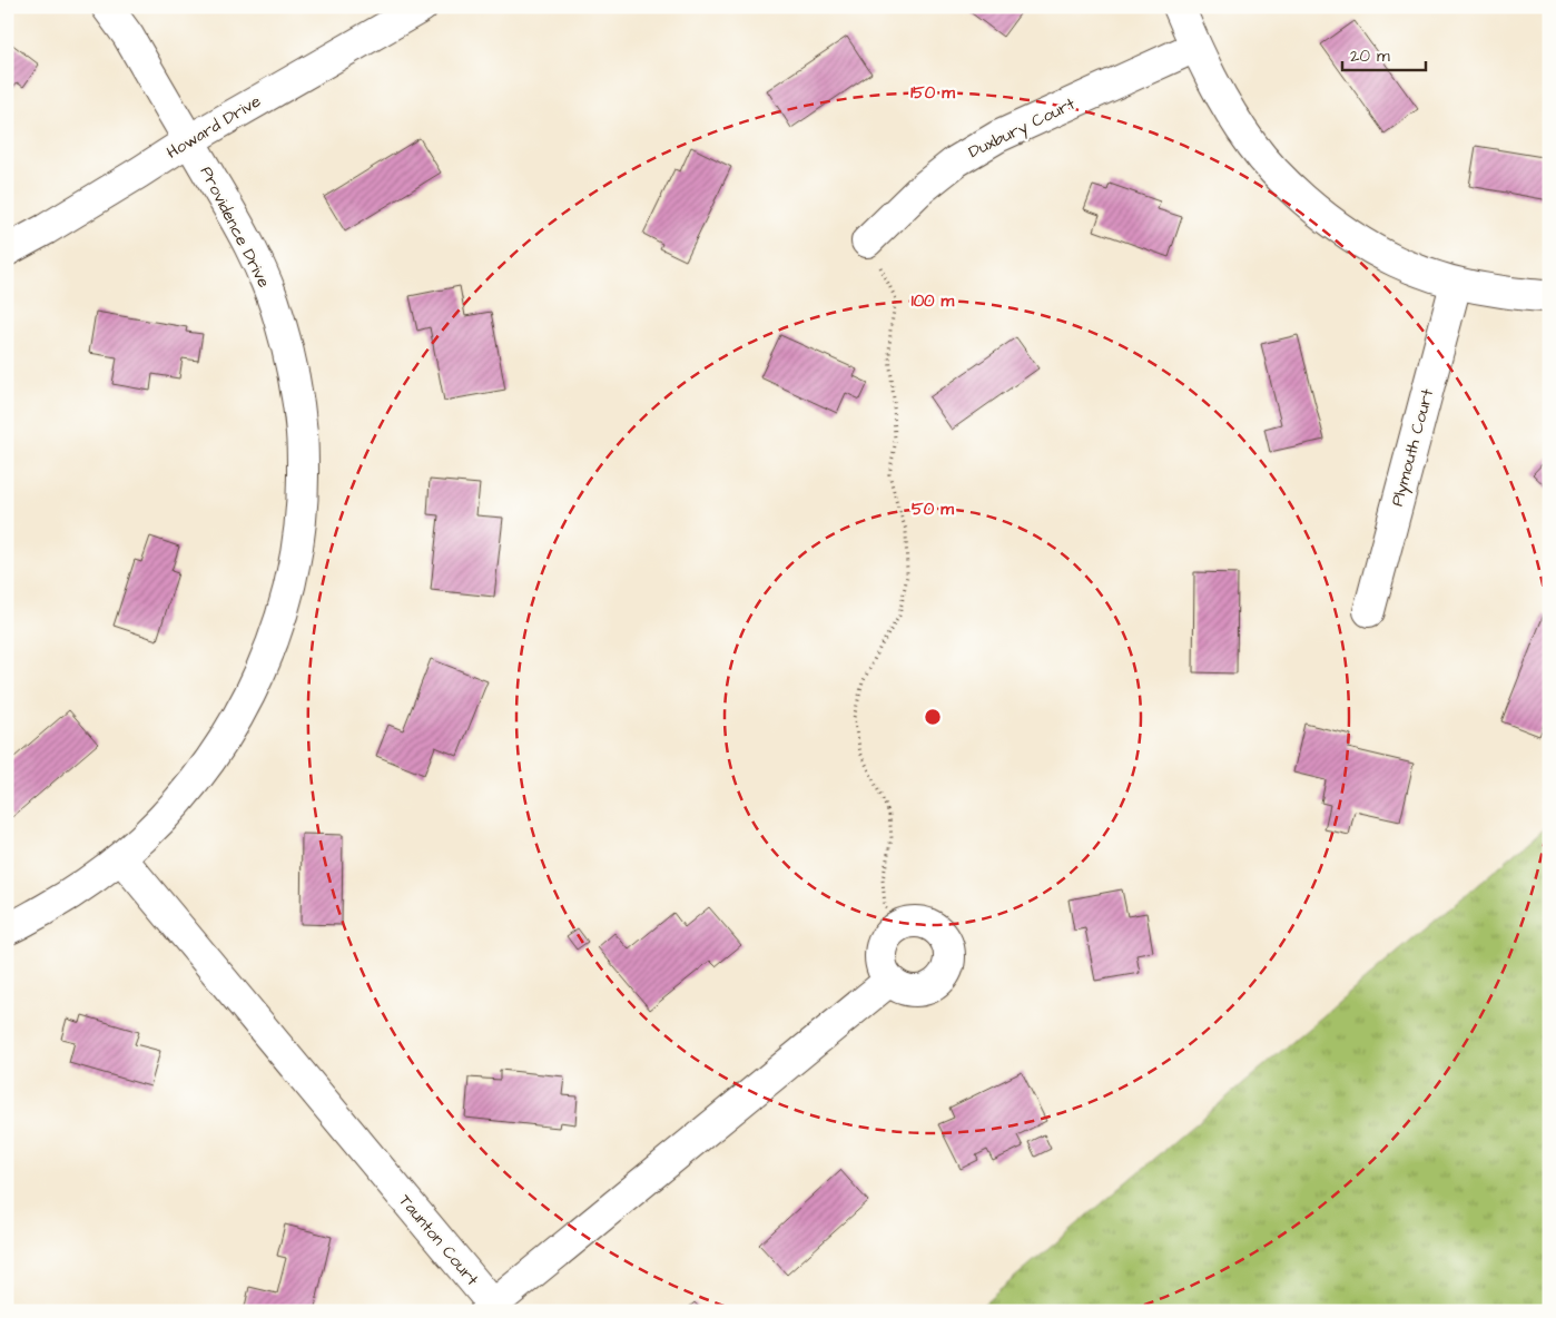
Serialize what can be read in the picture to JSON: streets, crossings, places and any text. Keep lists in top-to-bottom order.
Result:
{
  "streets": {
    "street": [
      "Howard Drive",
      "Duxbury Court",
      "Providence Drive",
      "Plymouth Court",
      "Taunton Court"
    ]
  },
  "crossings": [
    ["Howard Drive", "Providence Drive"],
    ["Providence Drive", "Taunton Court"]
  ],
  "scale_bar": "20 m",
  "rings": ["150 m", "100 m", "50 m"]
}
